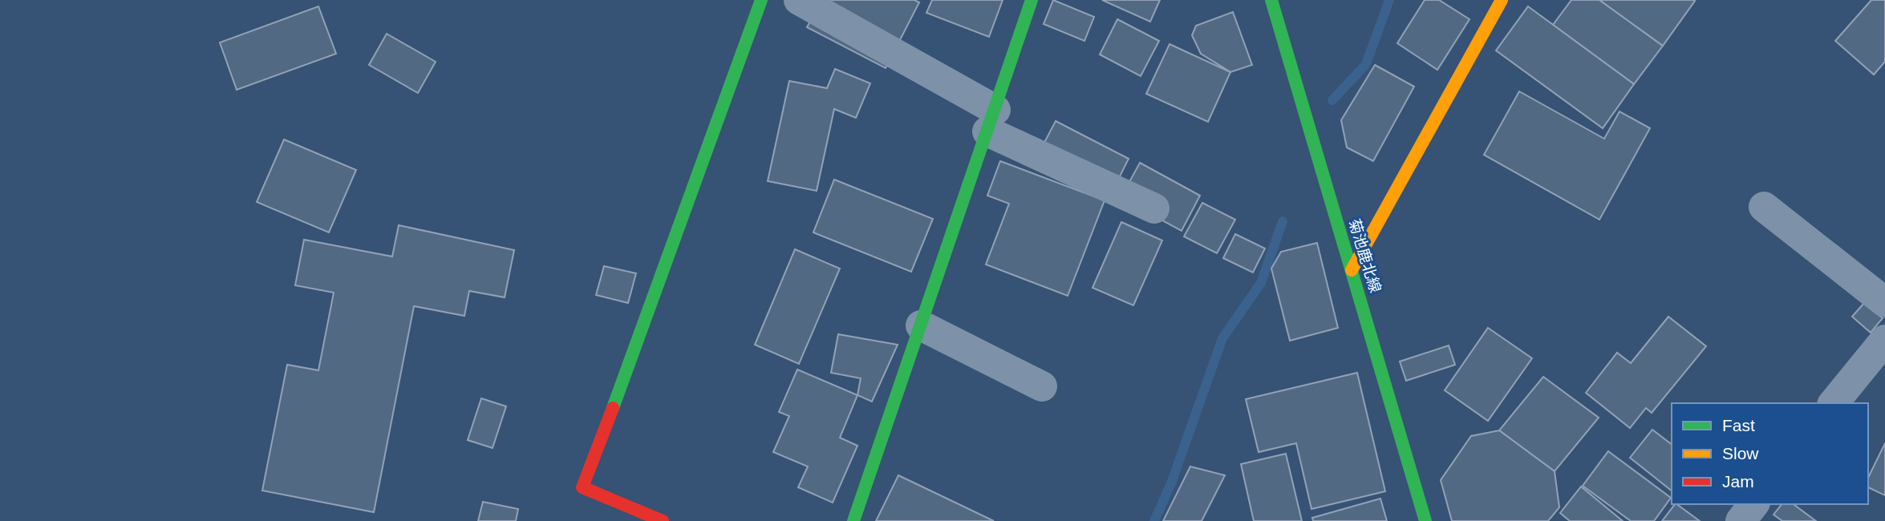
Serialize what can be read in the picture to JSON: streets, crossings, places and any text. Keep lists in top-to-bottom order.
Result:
{
  "streets": {
    "street": ["菊池鹿北線"]
  },
  "legend": ["Fast", "Slow", "Jam"]
}
